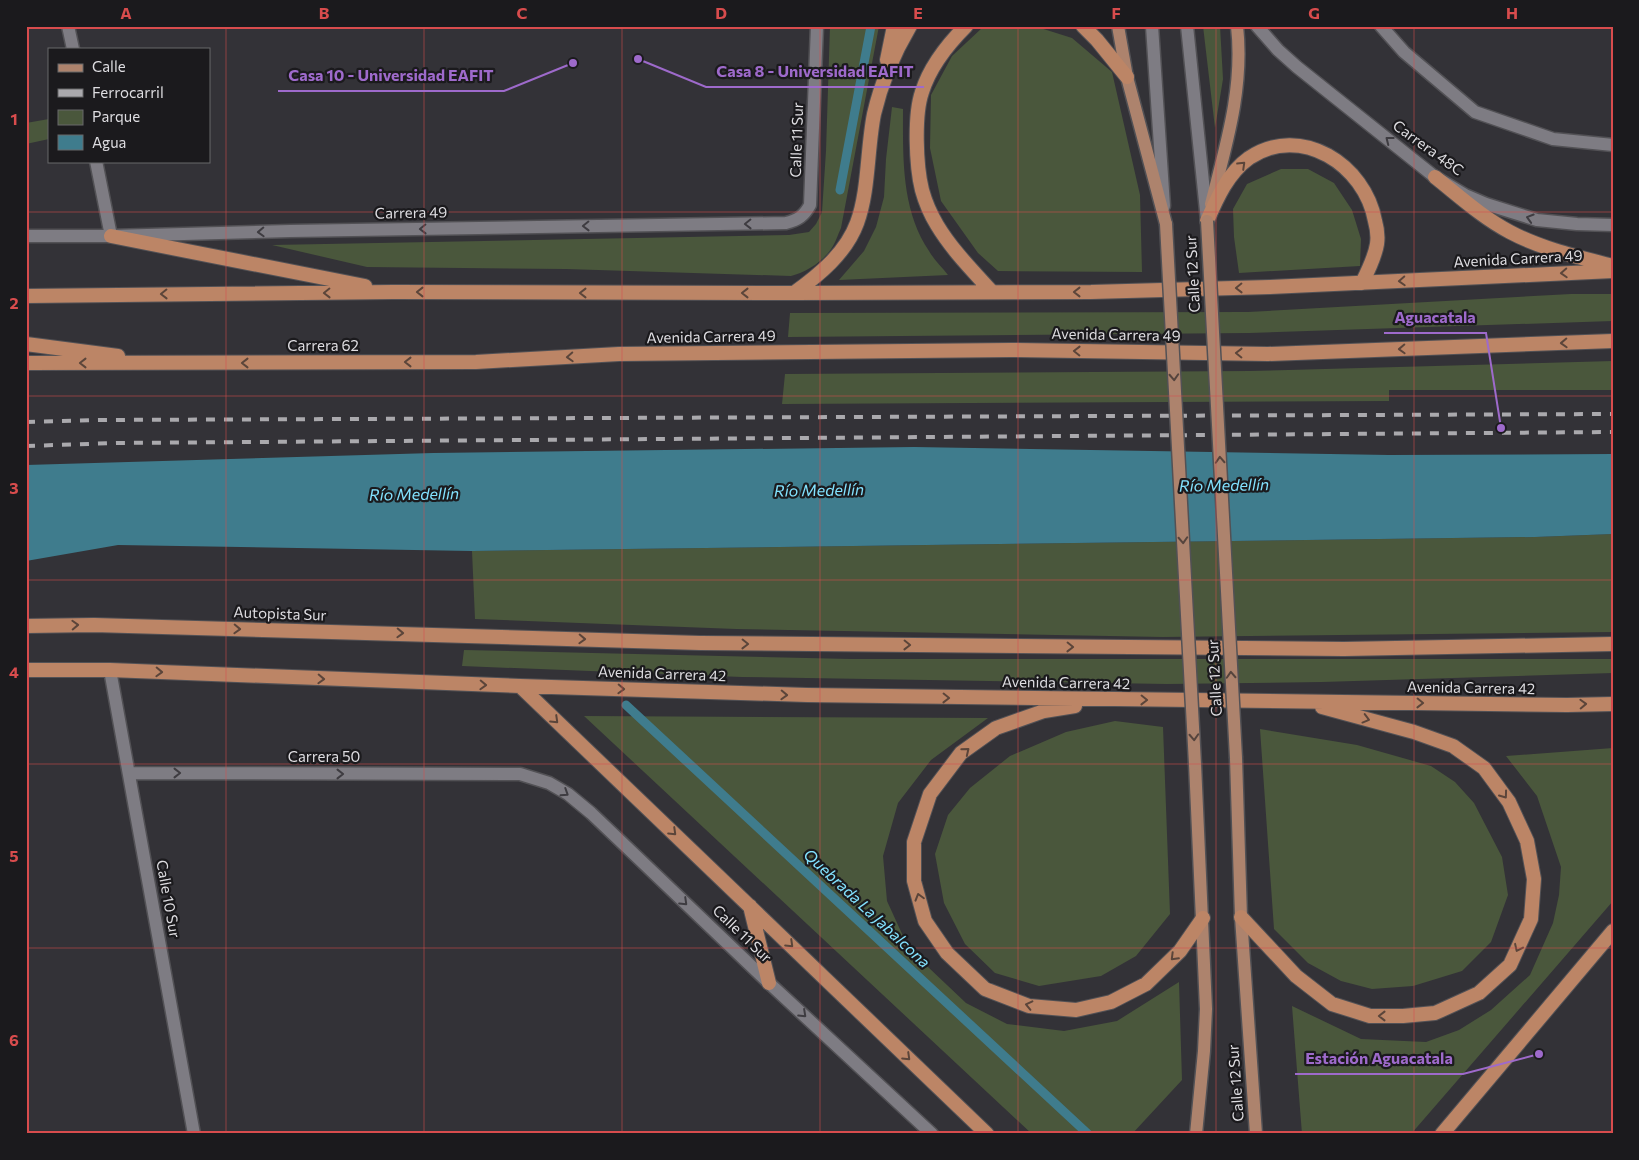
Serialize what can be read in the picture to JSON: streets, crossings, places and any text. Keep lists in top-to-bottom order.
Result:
{
  "streets": {
    "highway": [
      "Avenida Carrera 49",
      "Carrera 62",
      "Autopista Sur",
      "Avenida Carrera 42"
    ],
    "main road": ["Calle 12 Sur"],
    "street": [
      "Calle 11 Sur",
      "Carrera 48C",
      "Carrera 49",
      "Carrera 50",
      "Calle 10 Sur"
    ]
  },
  "crossings": [
    ["Calle 11 Sur", "Carrera 49"],
    ["Calle 11 Sur", "Carrera 50"],
    ["Avenida Carrera 49", "Carrera 62"],
    ["Carrera 50", "Calle 10 Sur"]
  ],
  "one_way": [
    "Calle 11 Sur",
    "Carrera 49",
    "Avenida Carrera 49",
    "Avenida Carrera 42",
    "Carrera 50"
  ],
  "water": ["Río Medellín", "Quebrada La Jabalcona"],
  "places": [
    "Casa 8 - Universidad EAFIT",
    "Casa 10 - Universidad EAFIT",
    "Aguacatala",
    "Estación Aguacatala"
  ],
  "legend": [
    "Calle",
    "Ferrocarril",
    "Parque",
    "Agua"
  ],
  "grid": {
    "columns": [
      "A",
      "B",
      "C",
      "D",
      "E",
      "F",
      "G",
      "H"
    ],
    "rows": [
      "1",
      "2",
      "3",
      "4",
      "5",
      "6"
    ]
  }
}
